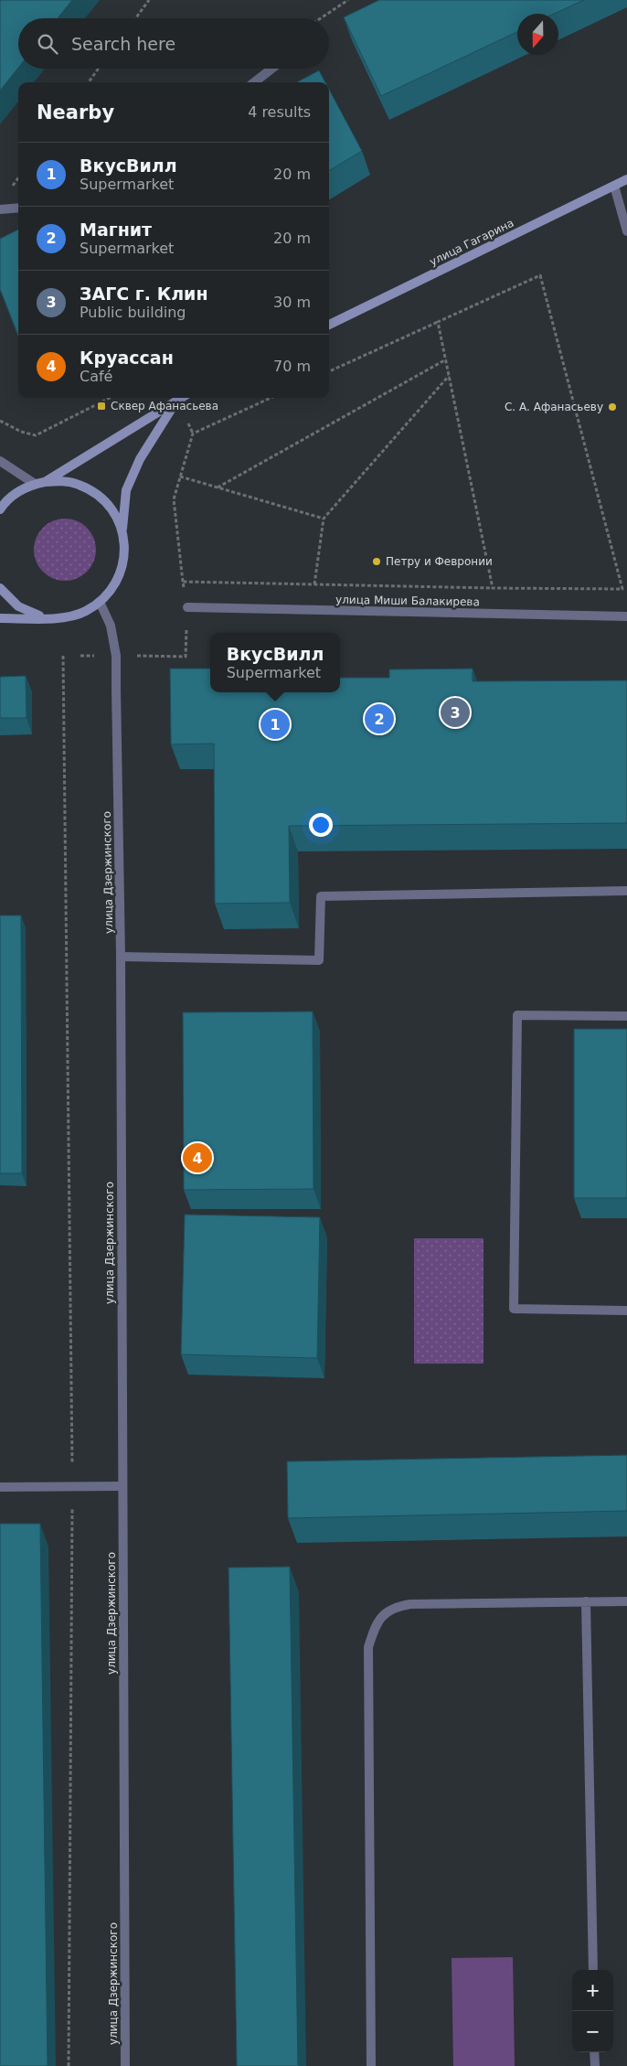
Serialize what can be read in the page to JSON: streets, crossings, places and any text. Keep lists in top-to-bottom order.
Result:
{
  "streets": {
    "street": ["улица Гагарина", "улица Миши Балакирева", "улица Дзержинского"]
  },
  "places": {
    "transit": ["Сквер Афанасьева"],
    "other": ["С. А. Афанасьеву", "Петру и Февронии"]
  },
  "north": "bottom",
  "page": {
    "search": "Search here",
    "heading": ["Nearby", "4 results"],
    "list": [
      {
        "mark": "1",
        "name": "ВкусВилл",
        "note": "Supermarket",
        "value": "20 m"
      },
      {
        "mark": "2",
        "name": "Магнит",
        "note": "Supermarket",
        "value": "20 m"
      },
      {
        "mark": "3",
        "name": "ЗАГС г. Клин",
        "note": "Public building",
        "value": "30 m"
      },
      {
        "mark": "4",
        "name": "Круассан",
        "note": "Café",
        "value": "70 m"
      }
    ],
    "popup": ["ВкусВилл", "Supermarket"],
    "pins": [
      "3",
      "2",
      "1",
      "4"
    ],
    "map_buttons": ["+", "−"]
  }
}
